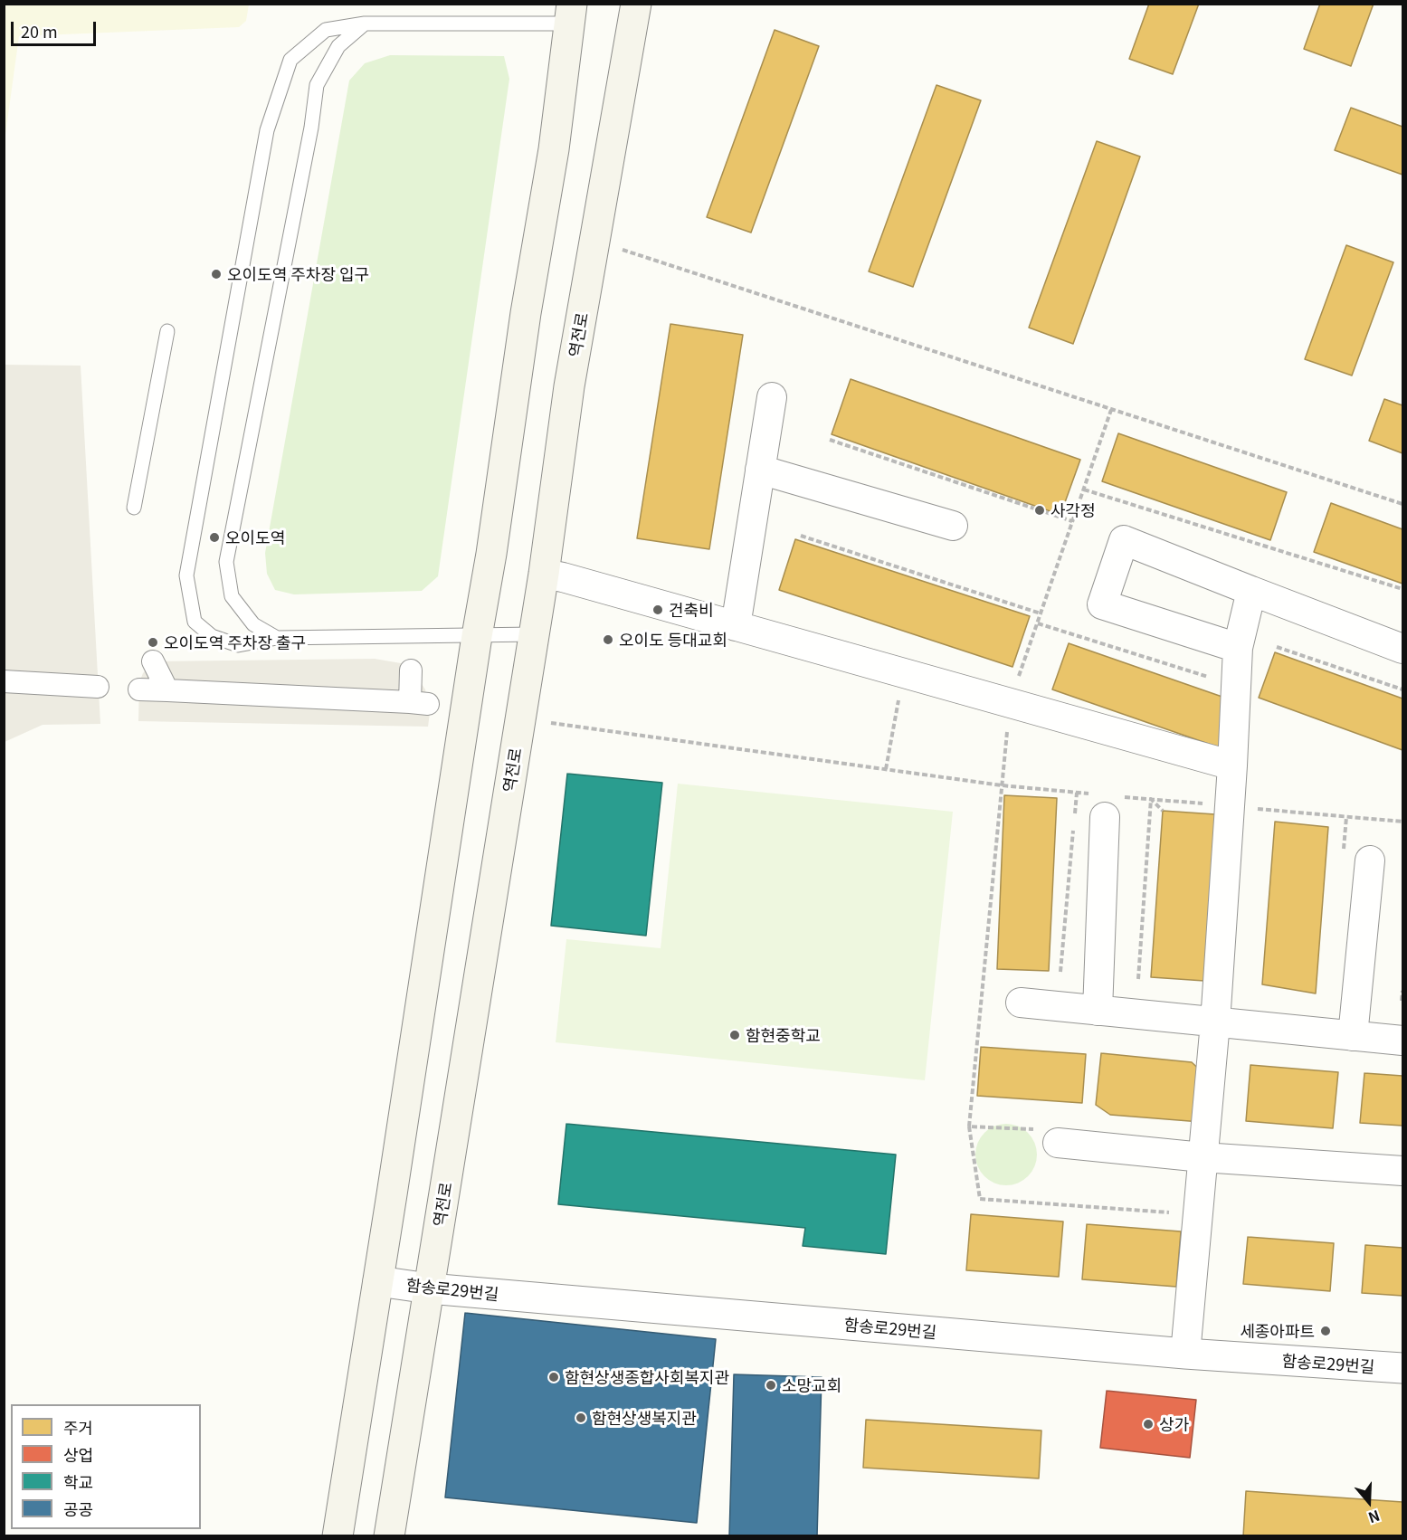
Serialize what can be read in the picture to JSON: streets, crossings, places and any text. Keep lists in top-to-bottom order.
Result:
{
  "streets": {
    "main road": ["역전로"],
    "street": ["함송로29번길"]
  },
  "crossings": [
    ["역전로", "함송로29번길"]
  ],
  "places": [
    "오이도역 주차장 입구",
    "사각정",
    "오이도역",
    "건축비",
    "오이도 등대교회",
    "오이도역 주차장 출구",
    "함현중학교",
    "세종아파트",
    "함현상생종합사회복지관",
    "소망교회",
    "함현상생복지관",
    "상가"
  ],
  "legend": [
    "주거",
    "상업",
    "학교",
    "공공"
  ],
  "scale_bar": "20 m",
  "north": "bottom"
}
